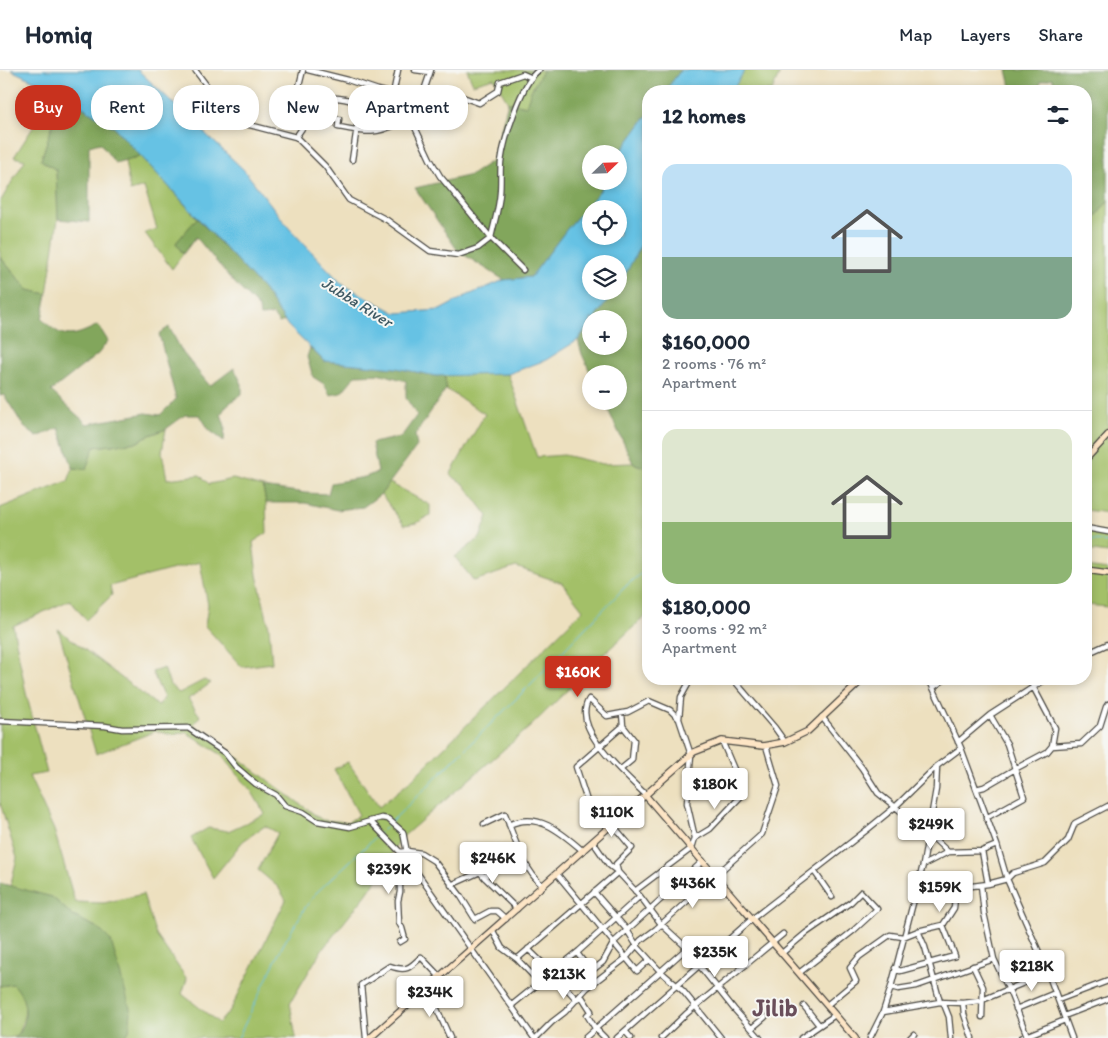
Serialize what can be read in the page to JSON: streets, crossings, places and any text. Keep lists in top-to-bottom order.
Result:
{
  "districts": ["Jilib"],
  "water": ["Jubba River"],
  "north": "top right",
  "page": {
    "header": "Homiq",
    "nav": ["Map", "Layers", "Share"],
    "chip": [
      "Buy",
      "Rent",
      "Filters",
      "New",
      "Apartment"
    ],
    "heading": "12 homes",
    "map_buttons": ["+", "−"],
    "list": [
      {
        "name": "$160,000",
        "note": "2 rooms · 76 m² · Apartment"
      },
      {
        "name": "$180,000",
        "note": "3 rooms · 92 m² · Apartment"
      }
    ],
    "price": [
      "$160K",
      "$180K",
      "$110K",
      "$249K",
      "$246K",
      "$239K",
      "$436K",
      "$159K",
      "$235K",
      "$218K",
      "$213K",
      "$234K"
    ]
  }
}
